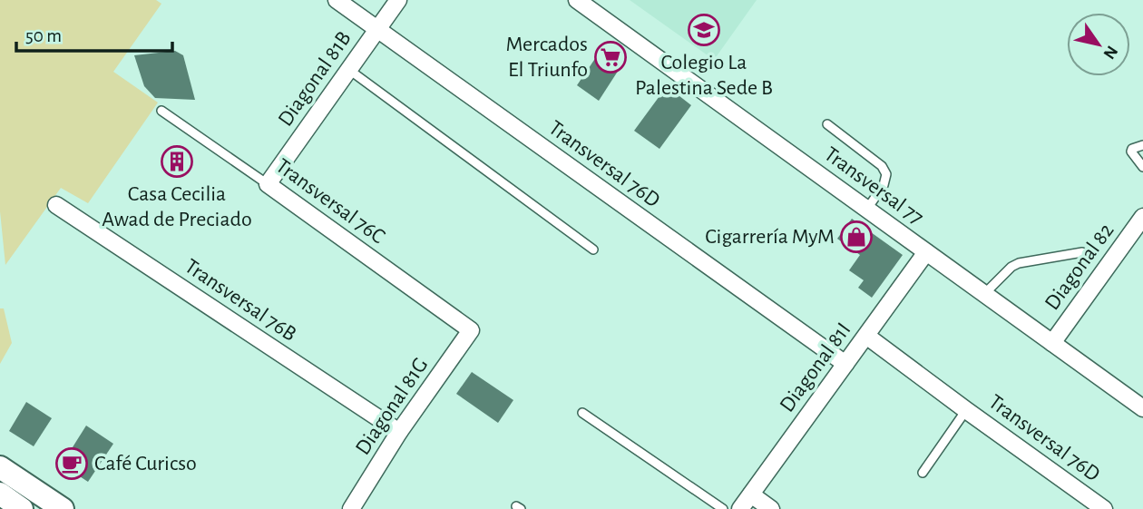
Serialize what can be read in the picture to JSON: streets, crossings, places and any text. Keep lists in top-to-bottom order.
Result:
{
  "streets": {
    "street": [
      "Diagonal 81B",
      "Transversal 76D",
      "Transversal 77",
      "Transversal 76C",
      "Diagonal 82",
      "Transversal 76B",
      "Diagonal 81I",
      "Diagonal 81G"
    ]
  },
  "crossings": [
    ["Diagonal 81B", "Transversal 76D"],
    ["Diagonal 81B", "Transversal 76C"],
    ["Transversal 76D", "Diagonal 81I"],
    ["Transversal 77", "Diagonal 82"],
    ["Transversal 77", "Diagonal 81I"],
    ["Transversal 76C", "Diagonal 81G"],
    ["Transversal 76B", "Diagonal 81G"]
  ],
  "places": {
    "school or university": ["Colegio La Palestina Sede B"],
    "supermarket": ["Mercados El Triunfo"],
    "building": ["Casa Cecilia Awad de Preciado"],
    "shop": ["Cigarrería MyM"],
    "cafe": ["Café Curicso"]
  },
  "scale_bar": "50 m",
  "north": "bottom right"
}
